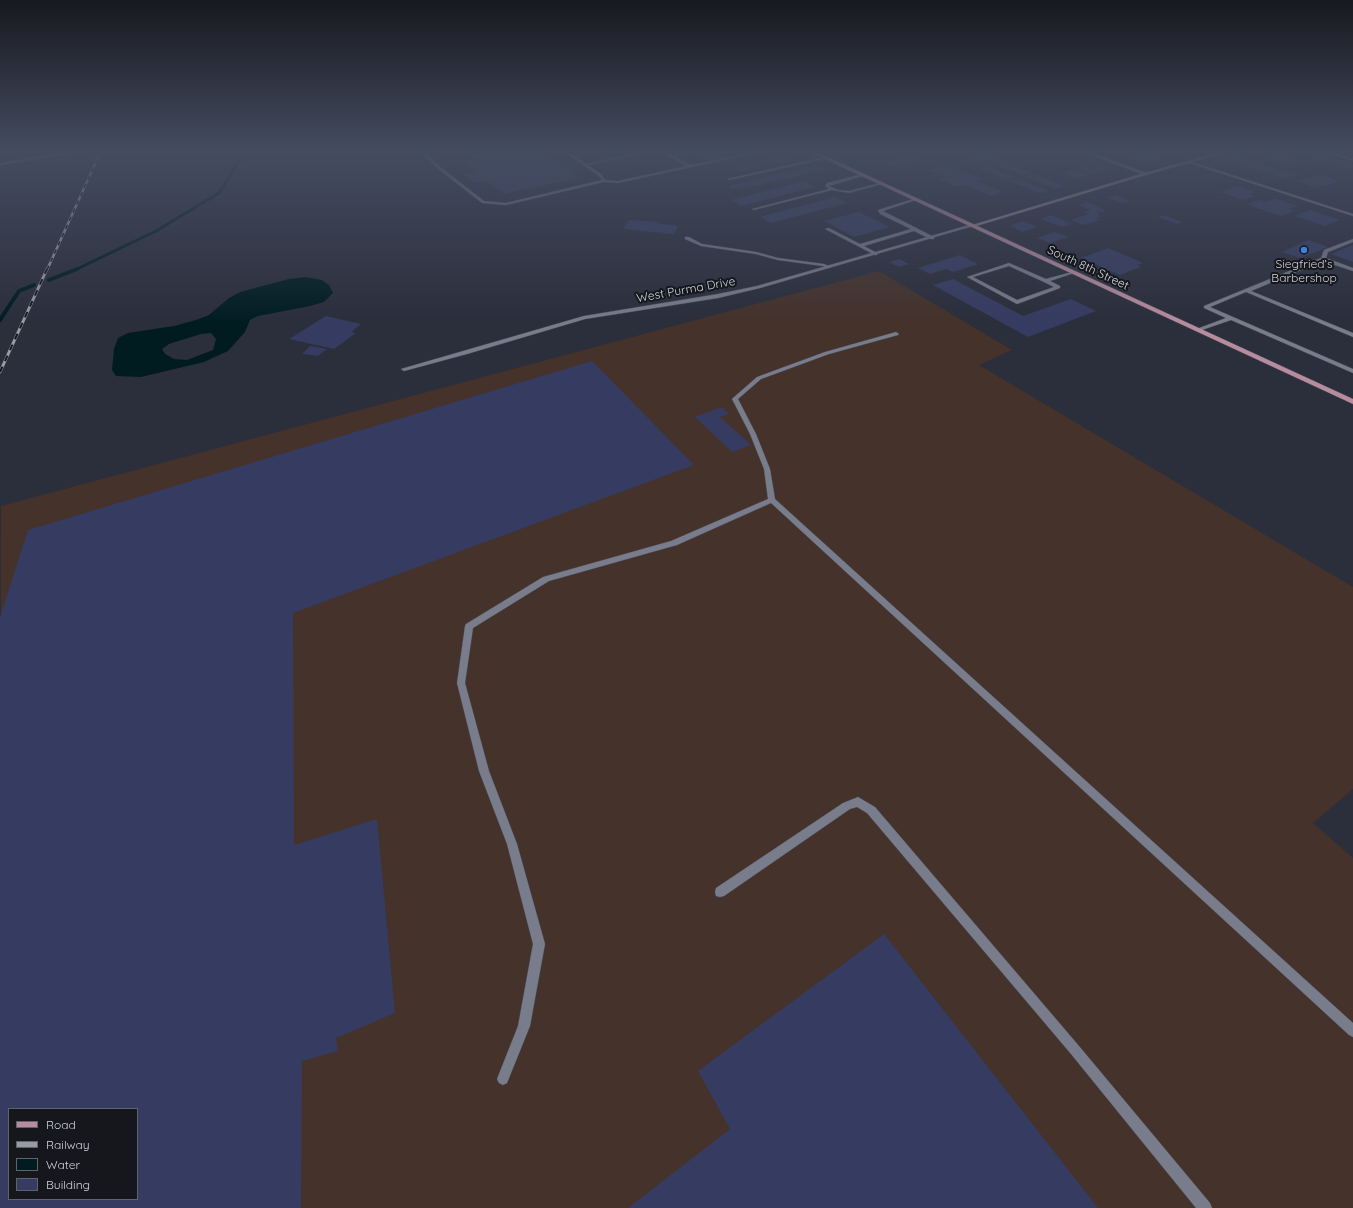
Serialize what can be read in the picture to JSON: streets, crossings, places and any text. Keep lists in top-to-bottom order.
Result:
{
  "streets": {
    "main road": ["South 8th Street"],
    "street": ["West Purma Drive"]
  },
  "crossings": [
    ["South 8th Street", "West Purma Drive"]
  ],
  "places": ["Siegfried’s Barbershop"],
  "legend": [
    "Road",
    "Railway",
    "Water",
    "Building"
  ]
}
